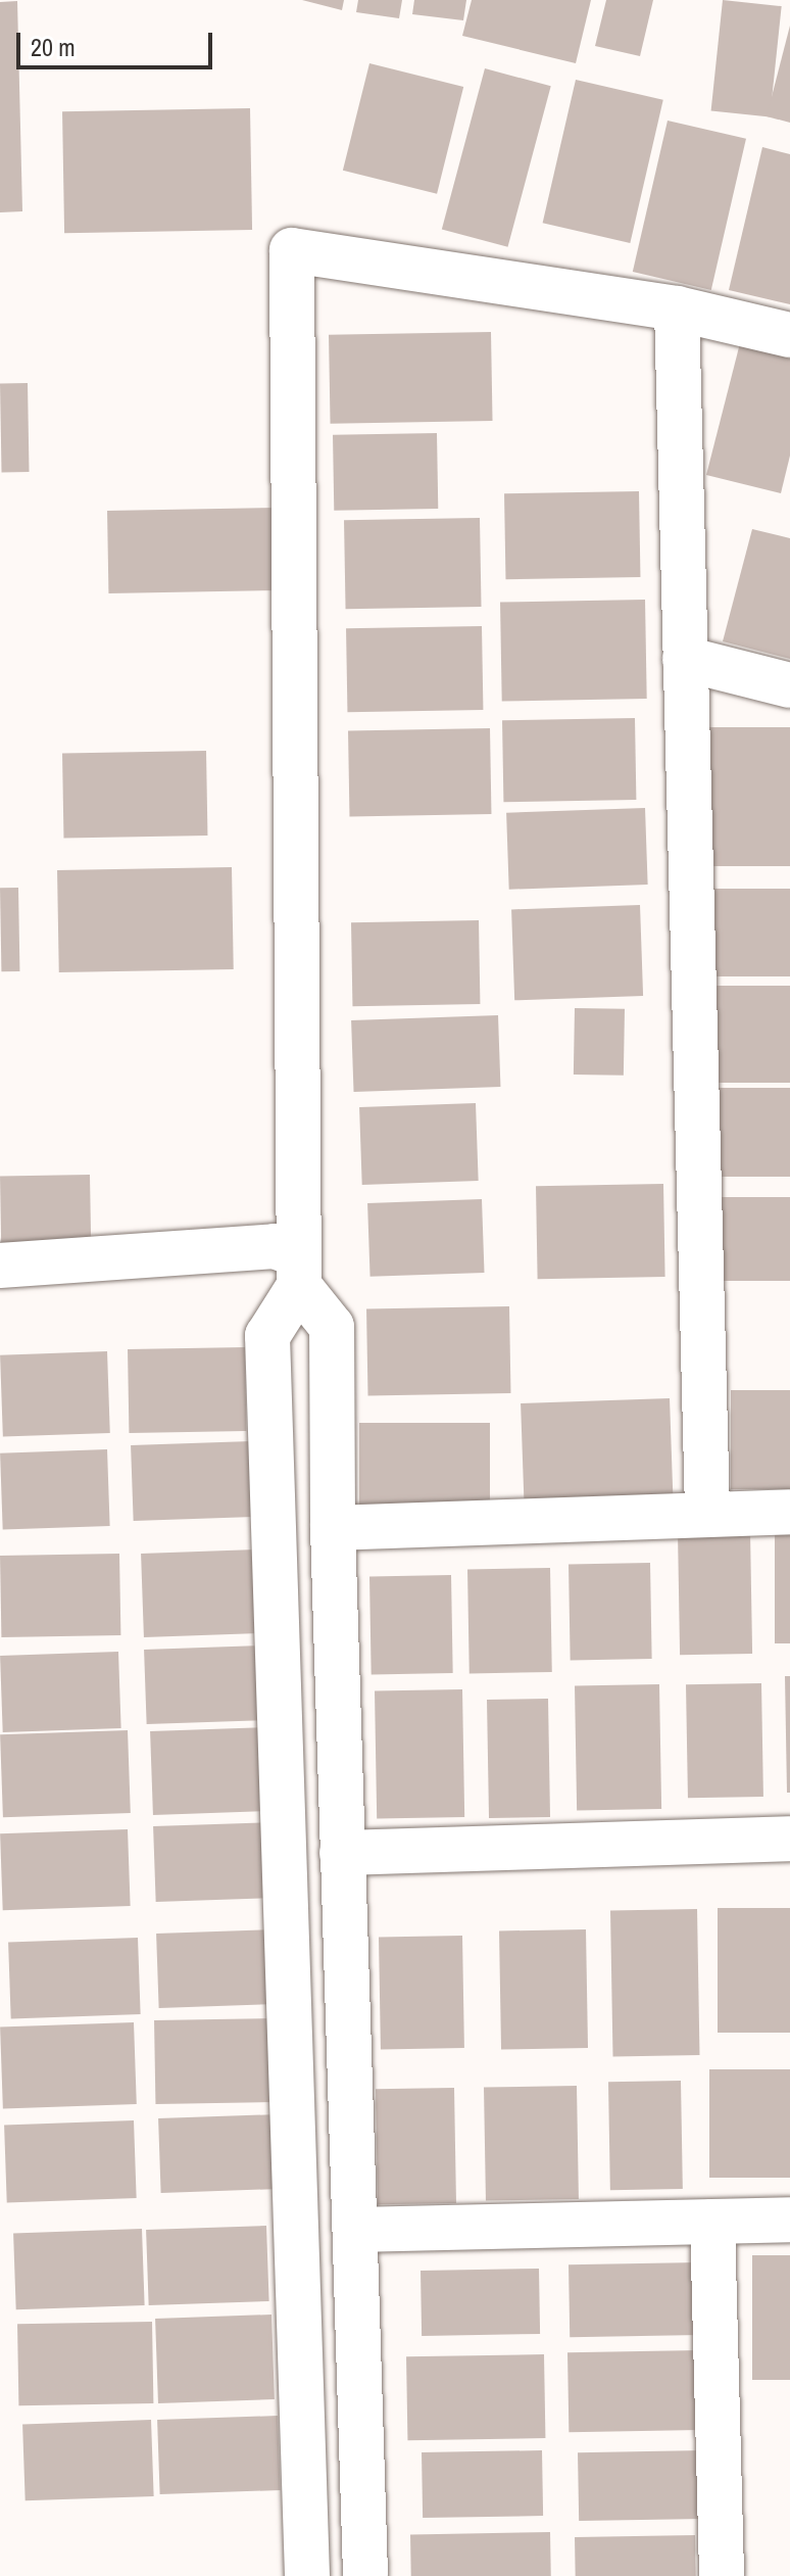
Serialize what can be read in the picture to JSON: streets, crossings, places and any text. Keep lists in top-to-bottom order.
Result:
{
  "scale_bar": "20 m"
}
